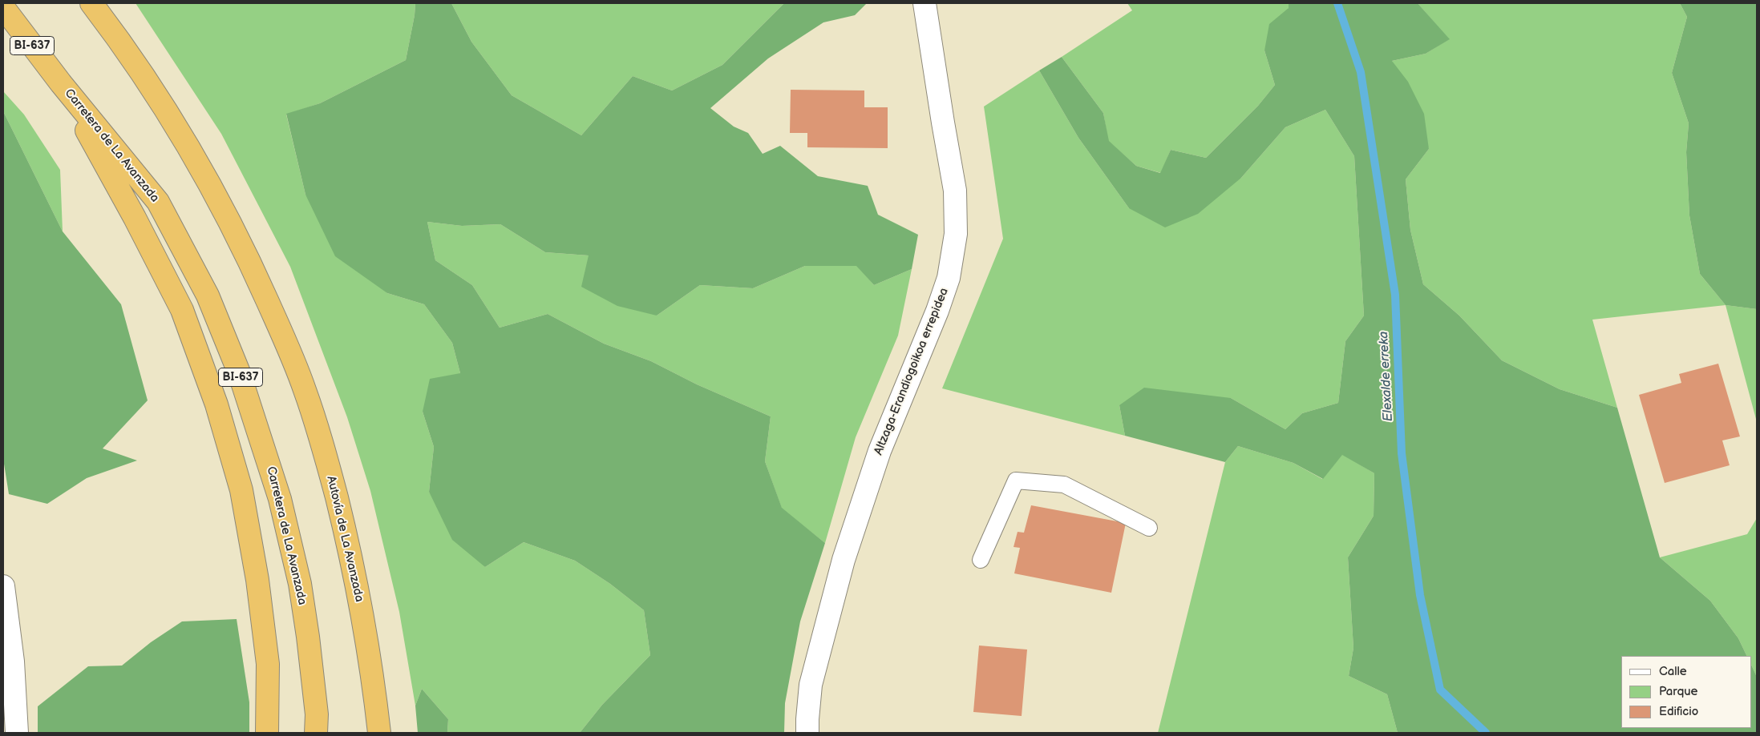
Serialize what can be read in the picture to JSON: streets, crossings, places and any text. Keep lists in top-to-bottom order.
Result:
{
  "streets": {
    "highway": ["BI-637", "Carretera de La Avanzada", "Autovía de La Avanzada"],
    "street": ["Altzaga-Erandiogoikoa errepidea"]
  },
  "water": ["Elexalde erreka"],
  "legend": ["Calle", "Parque", "Edificio"]
}
